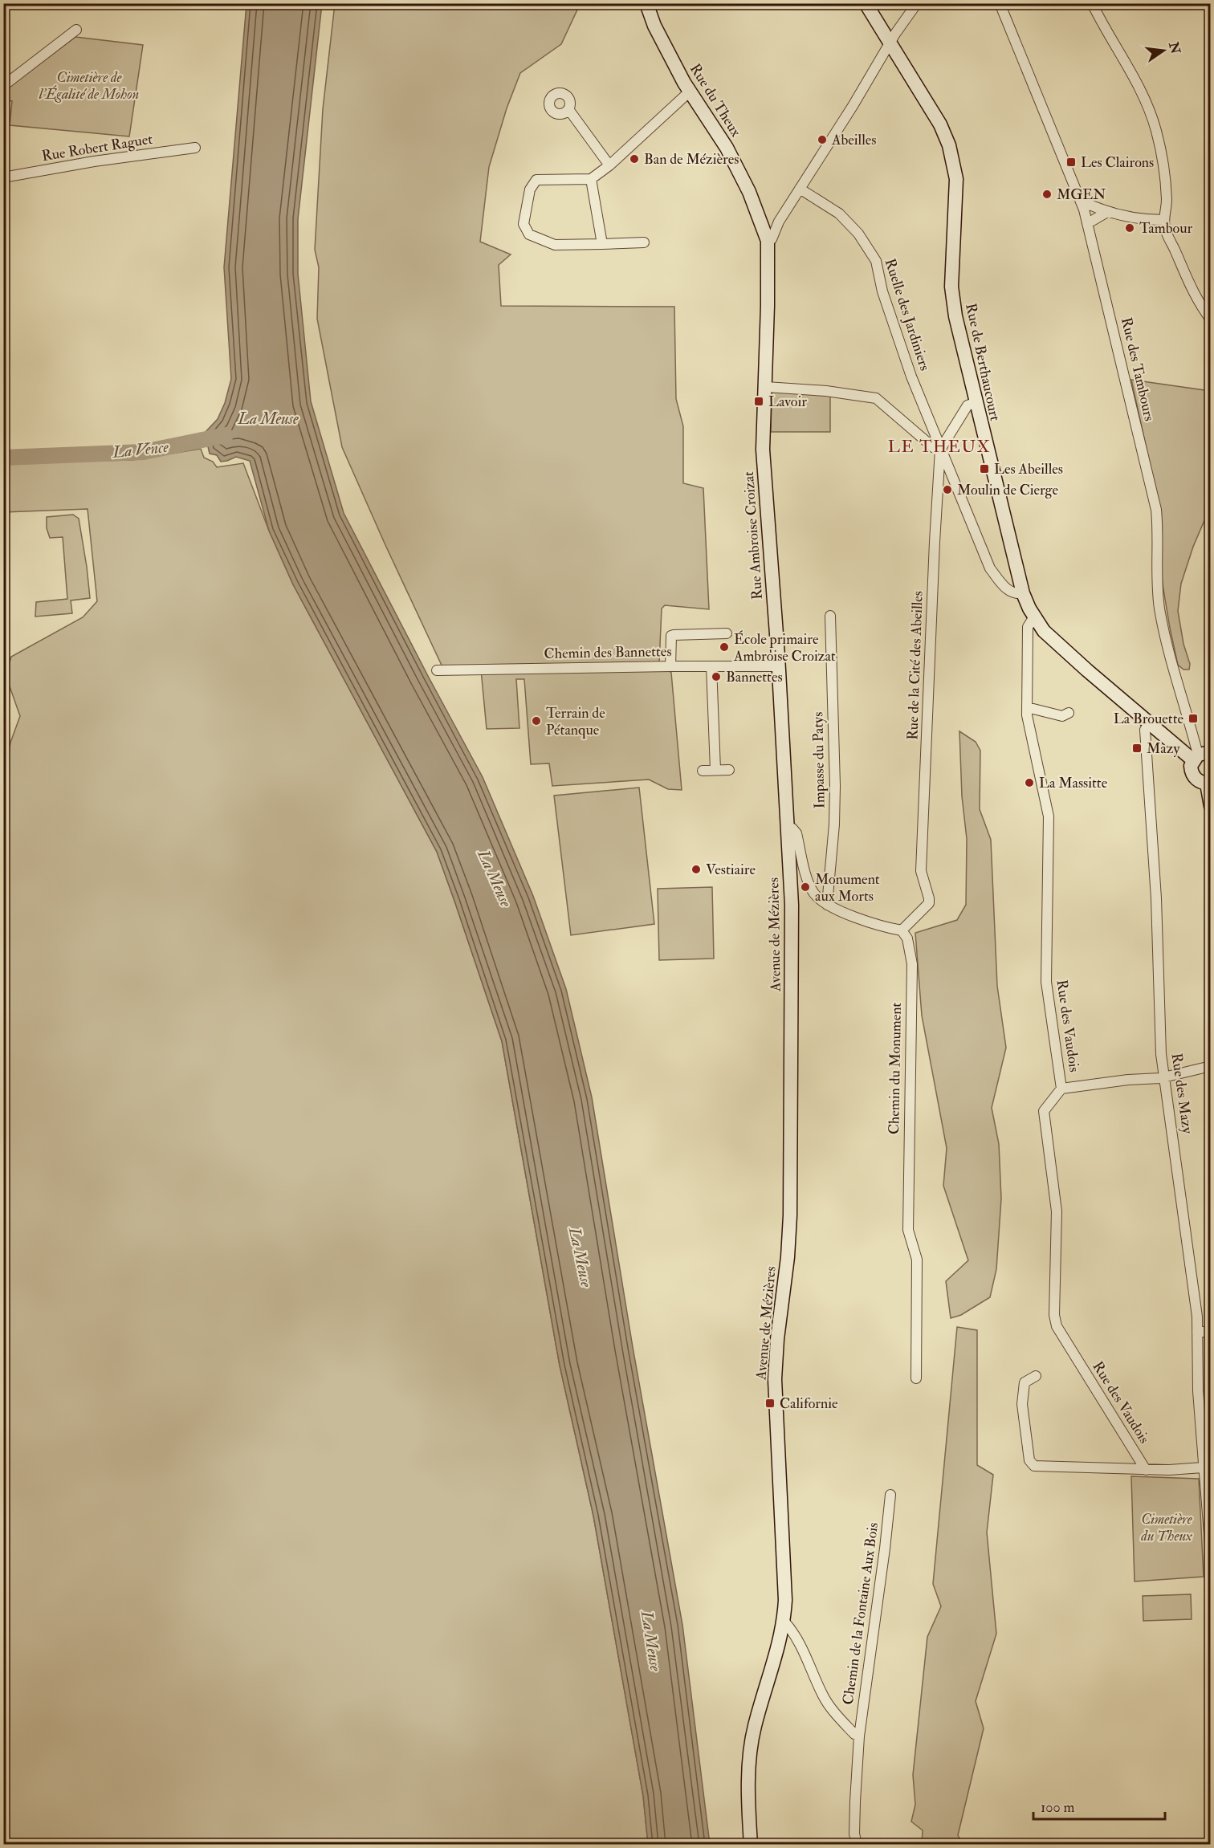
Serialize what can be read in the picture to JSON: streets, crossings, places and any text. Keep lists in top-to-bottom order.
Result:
{
  "streets": {
    "main road": [
      "Rue du Theux",
      "Rue de Berthaucourt",
      "Rue Ambroise Croizat",
      "Avenue de Mézières"
    ],
    "street": [
      "Rue Robert Raguet",
      "Ruelle des Jardiniers",
      "Rue des Tambours",
      "Chemin des Bannettes",
      "Rue de la Cité des Abeilles",
      "Impasse du Patys",
      "Rue des Vaudois",
      "Chemin du Monument",
      "Rue des Mazy",
      "Chemin de la Fontaine Aux Bois"
    ]
  },
  "crossings": [
    ["Rue du Theux", "Rue Ambroise Croizat"],
    ["Ruelle des Jardiniers", "Rue de la Cité des Abeilles"],
    ["Rue de Berthaucourt", "Rue des Tambours"],
    ["Rue de Berthaucourt", "Rue de la Cité des Abeilles"],
    ["Rue de Berthaucourt", "Rue des Vaudois"],
    ["Rue de Berthaucourt", "Rue des Mazy"],
    ["Rue Ambroise Croizat", "Chemin des Bannettes"],
    ["Rue Ambroise Croizat", "Avenue de Mézières"],
    ["Rue de la Cité des Abeilles", "Chemin du Monument"],
    ["Avenue de Mézières", "Chemin de la Fontaine Aux Bois"]
  ],
  "districts": ["LE THEUX"],
  "water": ["La Meuse", "La Vence"],
  "parks": ["Cimetière de l'Égalité de Mohon", "Cimetière du Theux"],
  "places": {
    "other": [
      "Abeilles",
      "Ban de Mézières",
      "MGEN",
      "Tambour",
      "Moulin de Cierge",
      "École primaire Ambroise Croizat",
      "Bannettes",
      "Terrain de Pétanque",
      "La Massitte",
      "Vestiaire",
      "Monument aux Morts"
    ],
    "transit": [
      "Les Clairons",
      "Lavoir",
      "Les Abeilles",
      "La Brouette",
      "Mazy",
      "Californie"
    ]
  },
  "scale_bar": "100 m",
  "north": "right"
}
